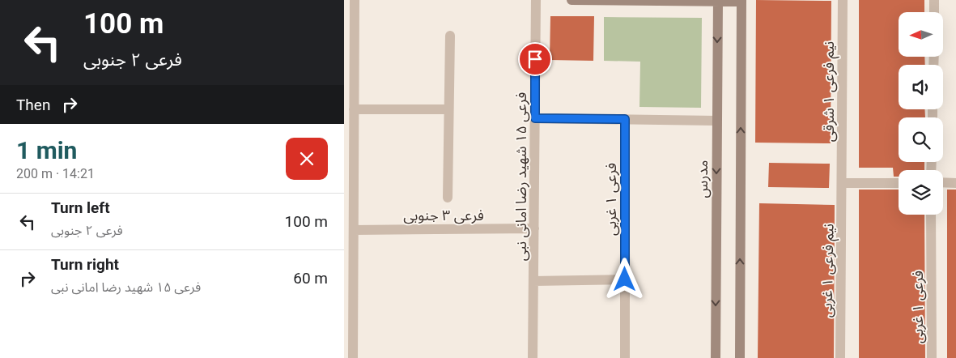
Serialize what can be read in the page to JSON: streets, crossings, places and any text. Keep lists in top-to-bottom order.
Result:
{
  "streets": {
    "main road": ["مدرس"],
    "street": [
      "نیم فرعی ۱ شرقی",
      "فرعی ۱۵ شهید رضا امانی نبی",
      "فرعی ۱ غربی",
      "فرعی ۳ جنوبی",
      "نیم فرعی ۱ غربی"
    ]
  },
  "crossings": [
    ["نیم فرعی ۱ شرقی", "نیم فرعی ۱ غربی"],
    ["فرعی ۱۵ شهید رضا امانی نبی", "فرعی ۳ جنوبی"]
  ],
  "north": "left",
  "page": {
    "turn": ["100 m", "فرعی ۲ جنوبی"],
    "then": "Then",
    "heading": ["1 min", "200 m · 14:21"],
    "list": [
      {
        "name": "Turn left",
        "note": "فرعی ۲ جنوبی",
        "value": "100 m"
      },
      {
        "name": "Turn right",
        "note": "فرعی ۱۵ شهید رضا امانی نبی",
        "value": "60 m"
      }
    ]
  }
}
